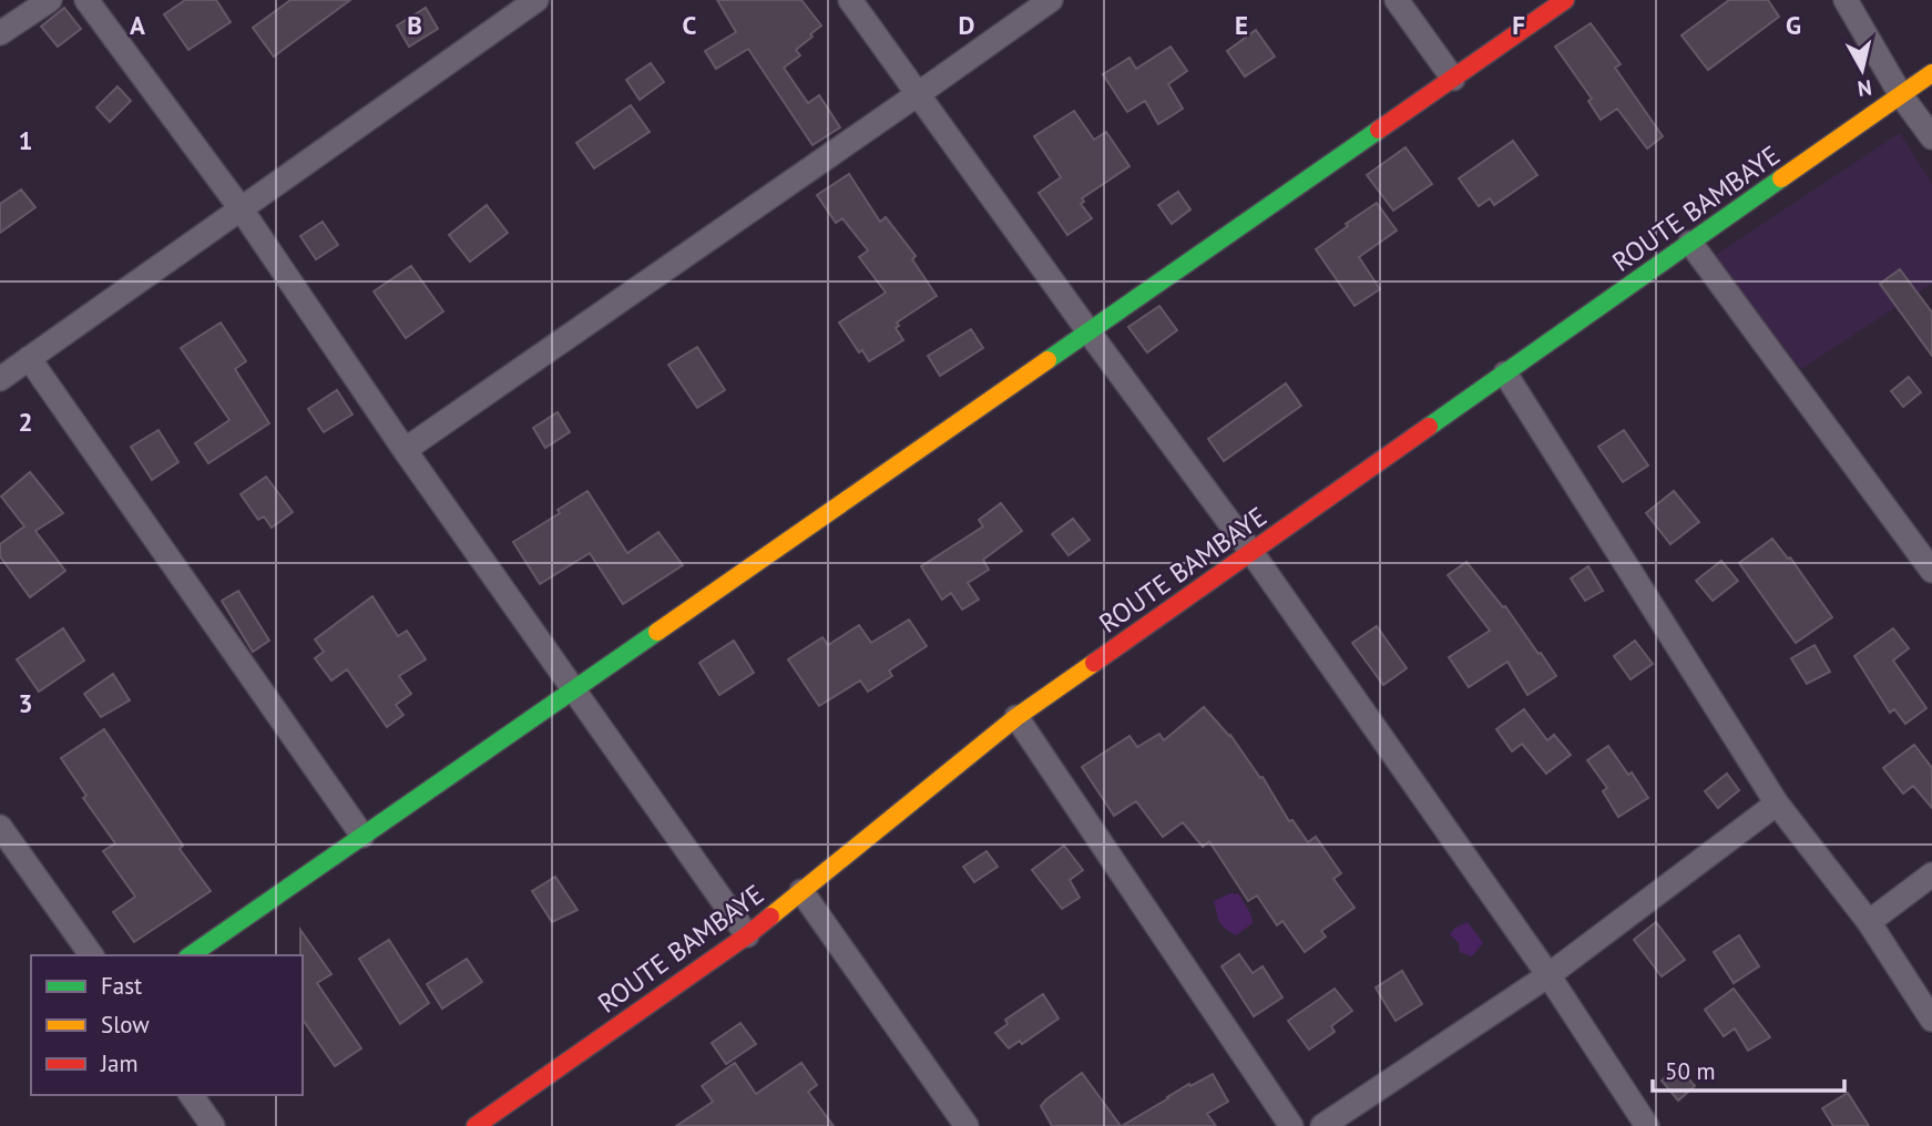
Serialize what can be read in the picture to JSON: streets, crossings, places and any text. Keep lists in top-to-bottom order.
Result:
{
  "streets": {
    "street": ["ROUTE BAMBAYE"]
  },
  "legend": ["Fast", "Slow", "Jam"],
  "scale_bar": "50 m",
  "north": "bottom",
  "grid": {
    "columns": [
      "A",
      "B",
      "C",
      "D",
      "E",
      "F",
      "G"
    ],
    "rows": ["1", "2", "3"]
  }
}
